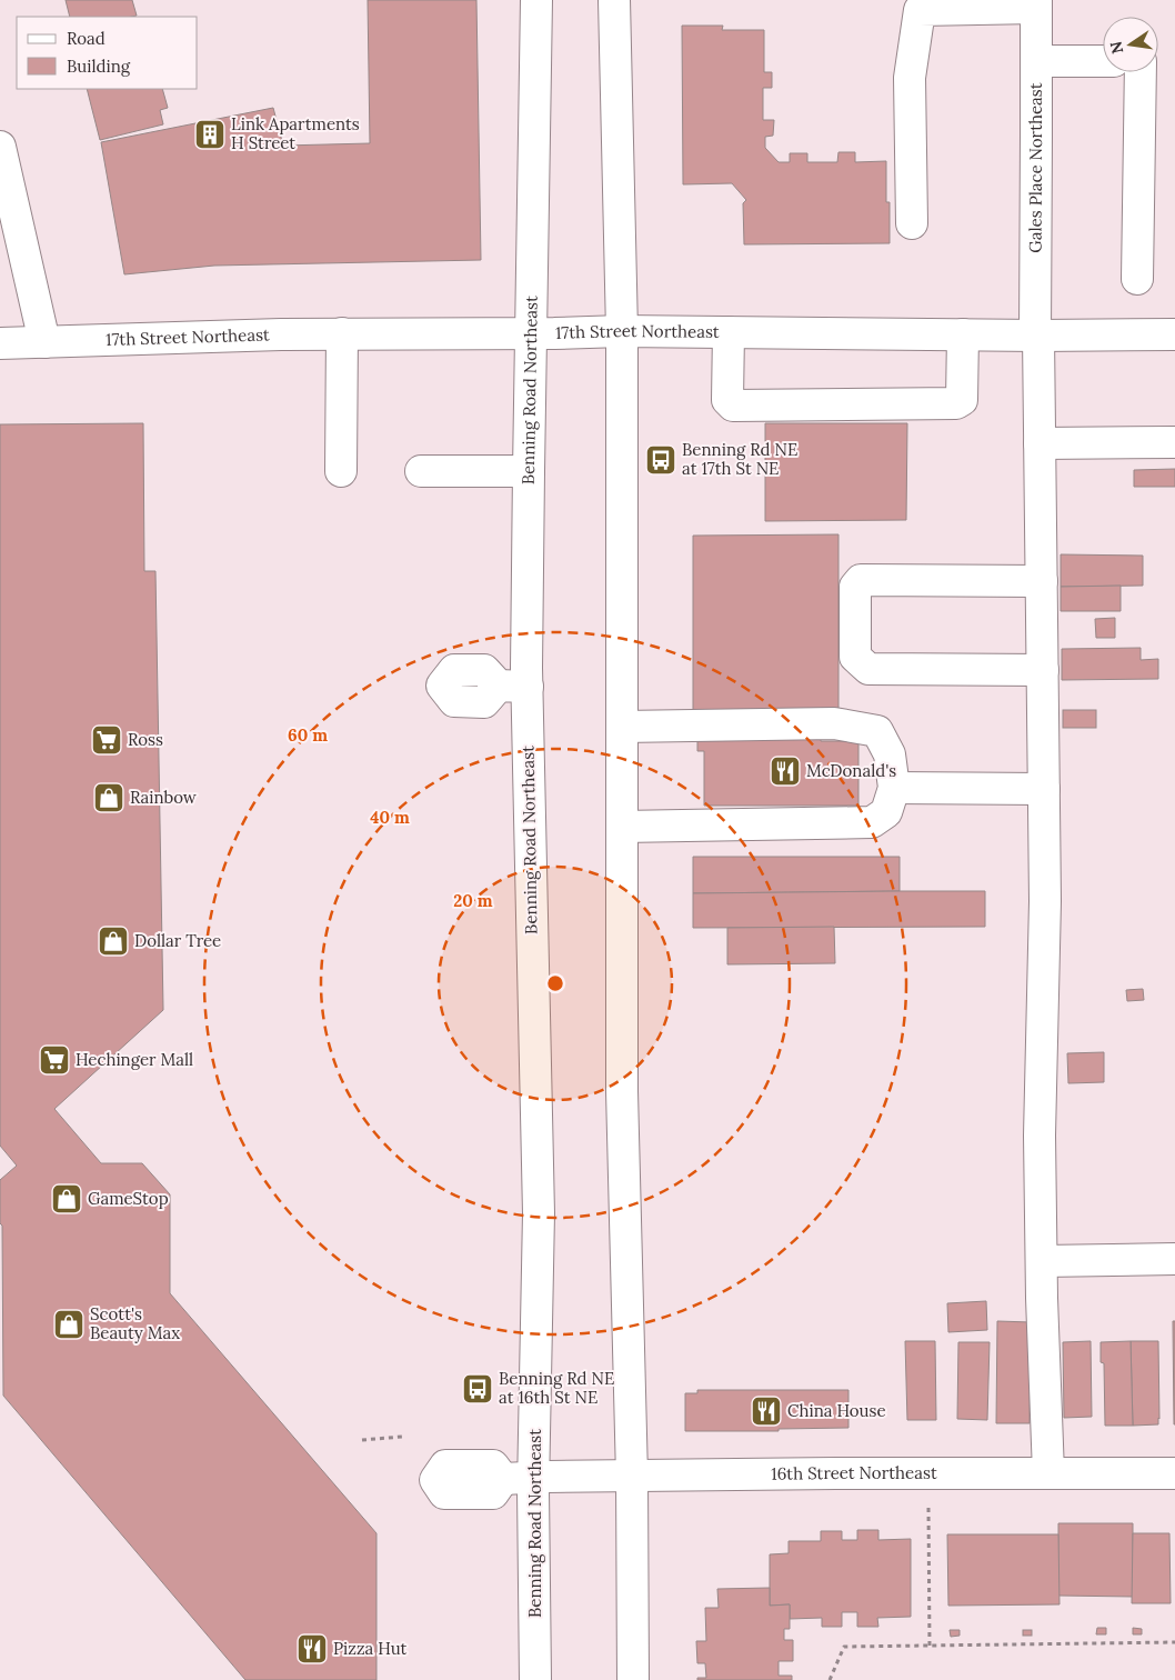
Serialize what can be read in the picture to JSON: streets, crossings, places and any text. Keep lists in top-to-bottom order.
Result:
{
  "streets": {
    "main road": [
      "Gales Place Northeast",
      "17th Street Northeast",
      "Benning Road Northeast",
      "16th Street Northeast"
    ]
  },
  "crossings": [
    ["Gales Place Northeast", "17th Street Northeast"],
    ["Gales Place Northeast", "16th Street Northeast"],
    ["17th Street Northeast", "Benning Road Northeast"],
    ["Benning Road Northeast", "16th Street Northeast"]
  ],
  "places": {
    "building": ["Link Apartments H Street"],
    "bus stop": ["Benning Rd NE at 17th St NE", "Benning Rd NE at 16th St NE"],
    "supermarket": ["Ross", "Hechinger Mall"],
    "restaurant": ["McDonald's", "China House", "Pizza Hut"],
    "shop": [
      "Rainbow",
      "Dollar Tree",
      "GameStop",
      "Scott's Beauty Max"
    ]
  },
  "legend": ["Road", "Building"],
  "north": "left",
  "rings": ["60 m", "40 m", "20 m"]
}
